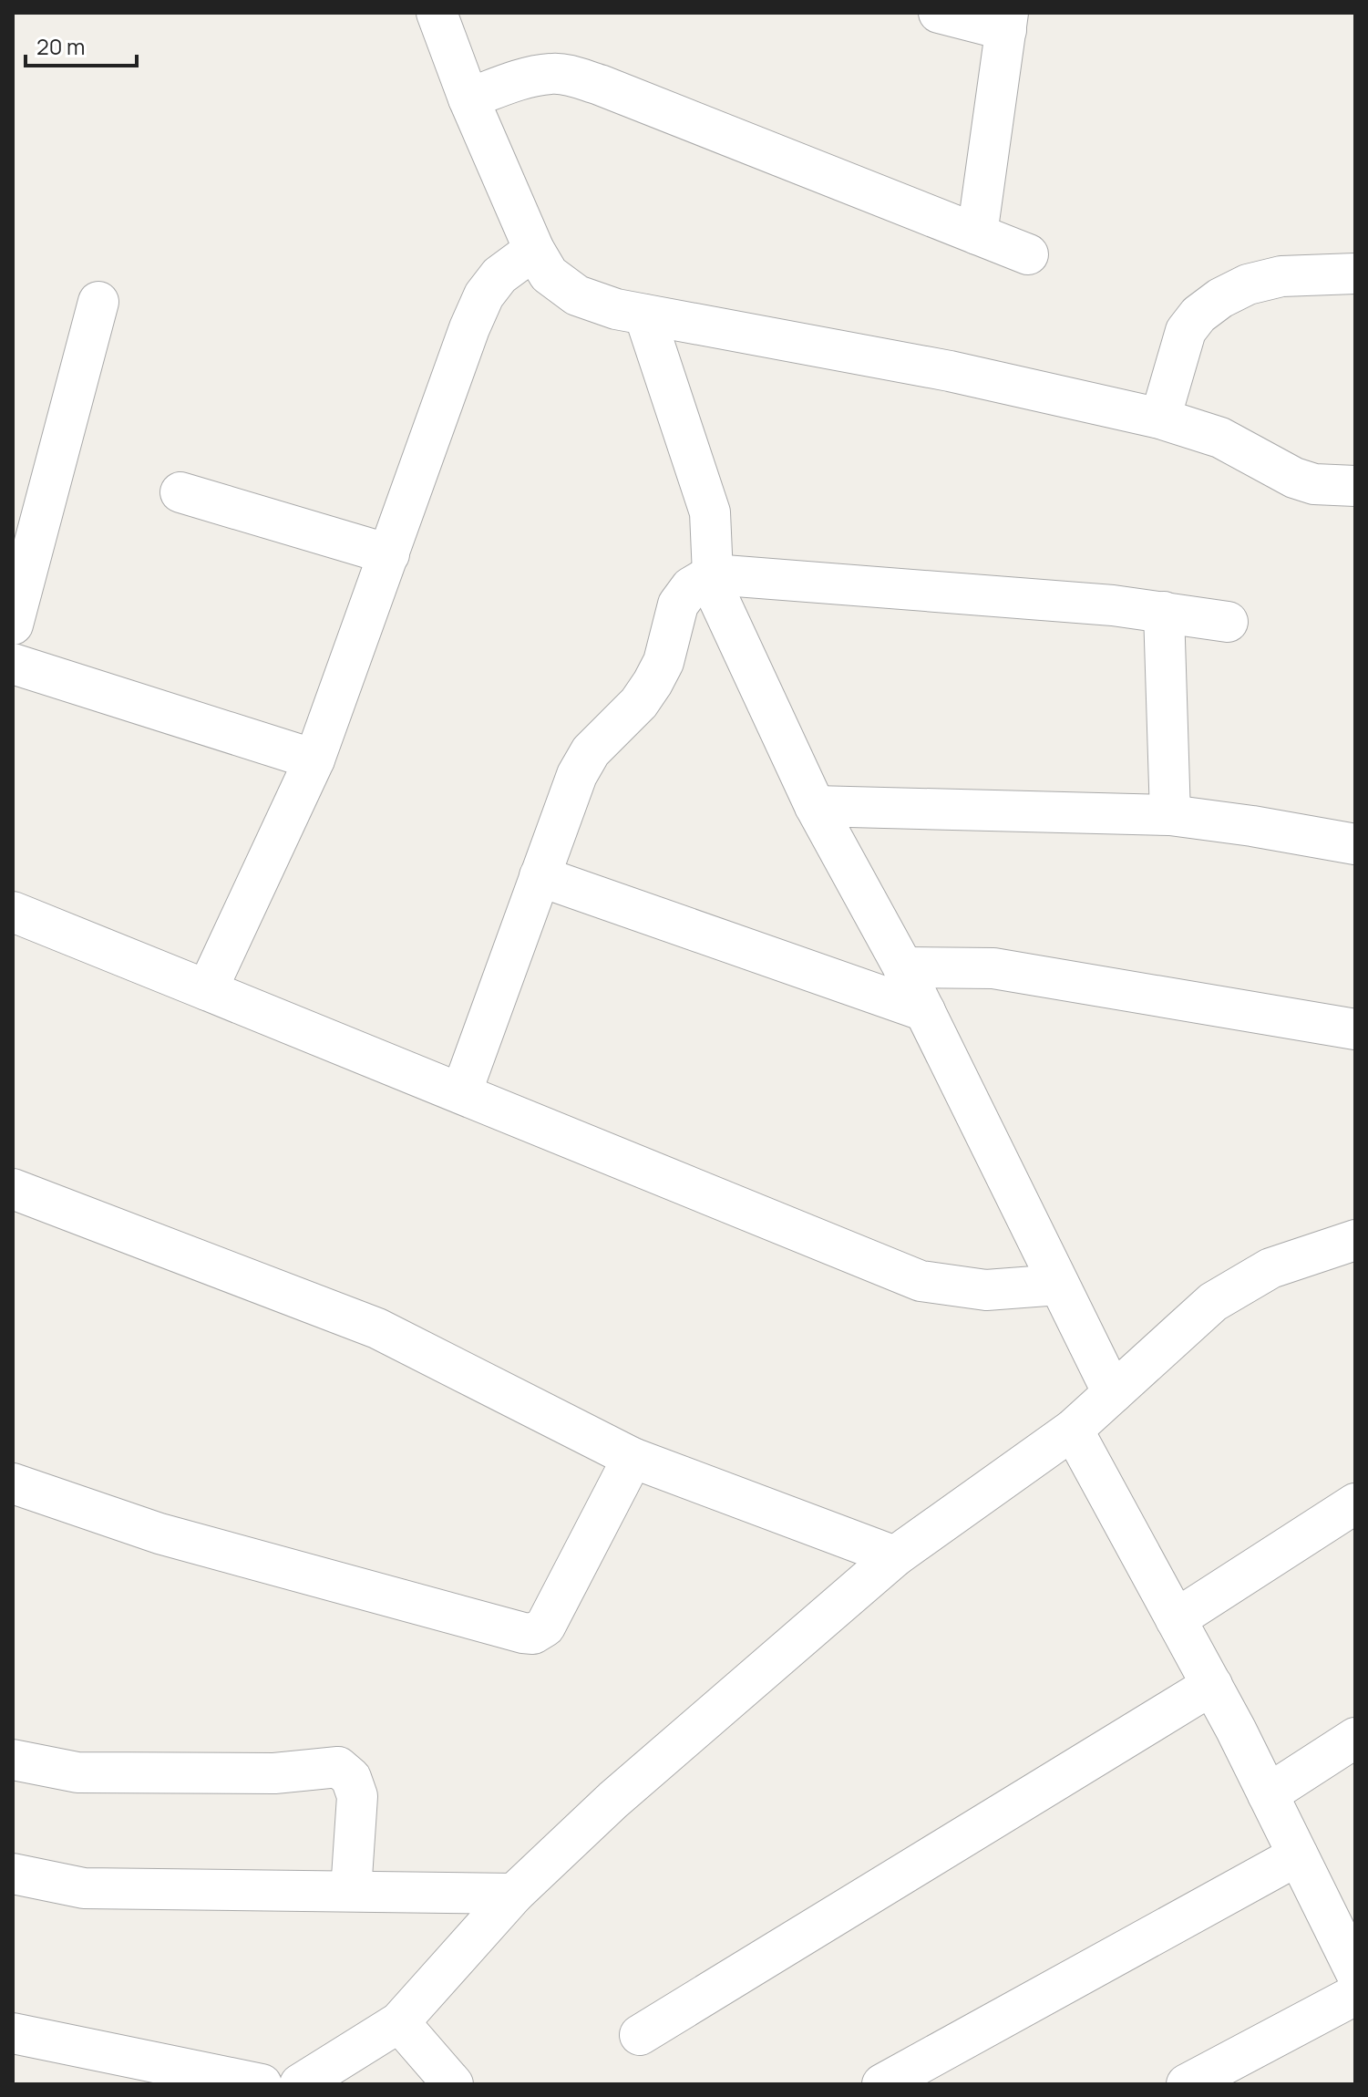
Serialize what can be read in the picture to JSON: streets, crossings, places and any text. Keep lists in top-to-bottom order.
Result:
{
  "scale_bar": "20 m"
}
